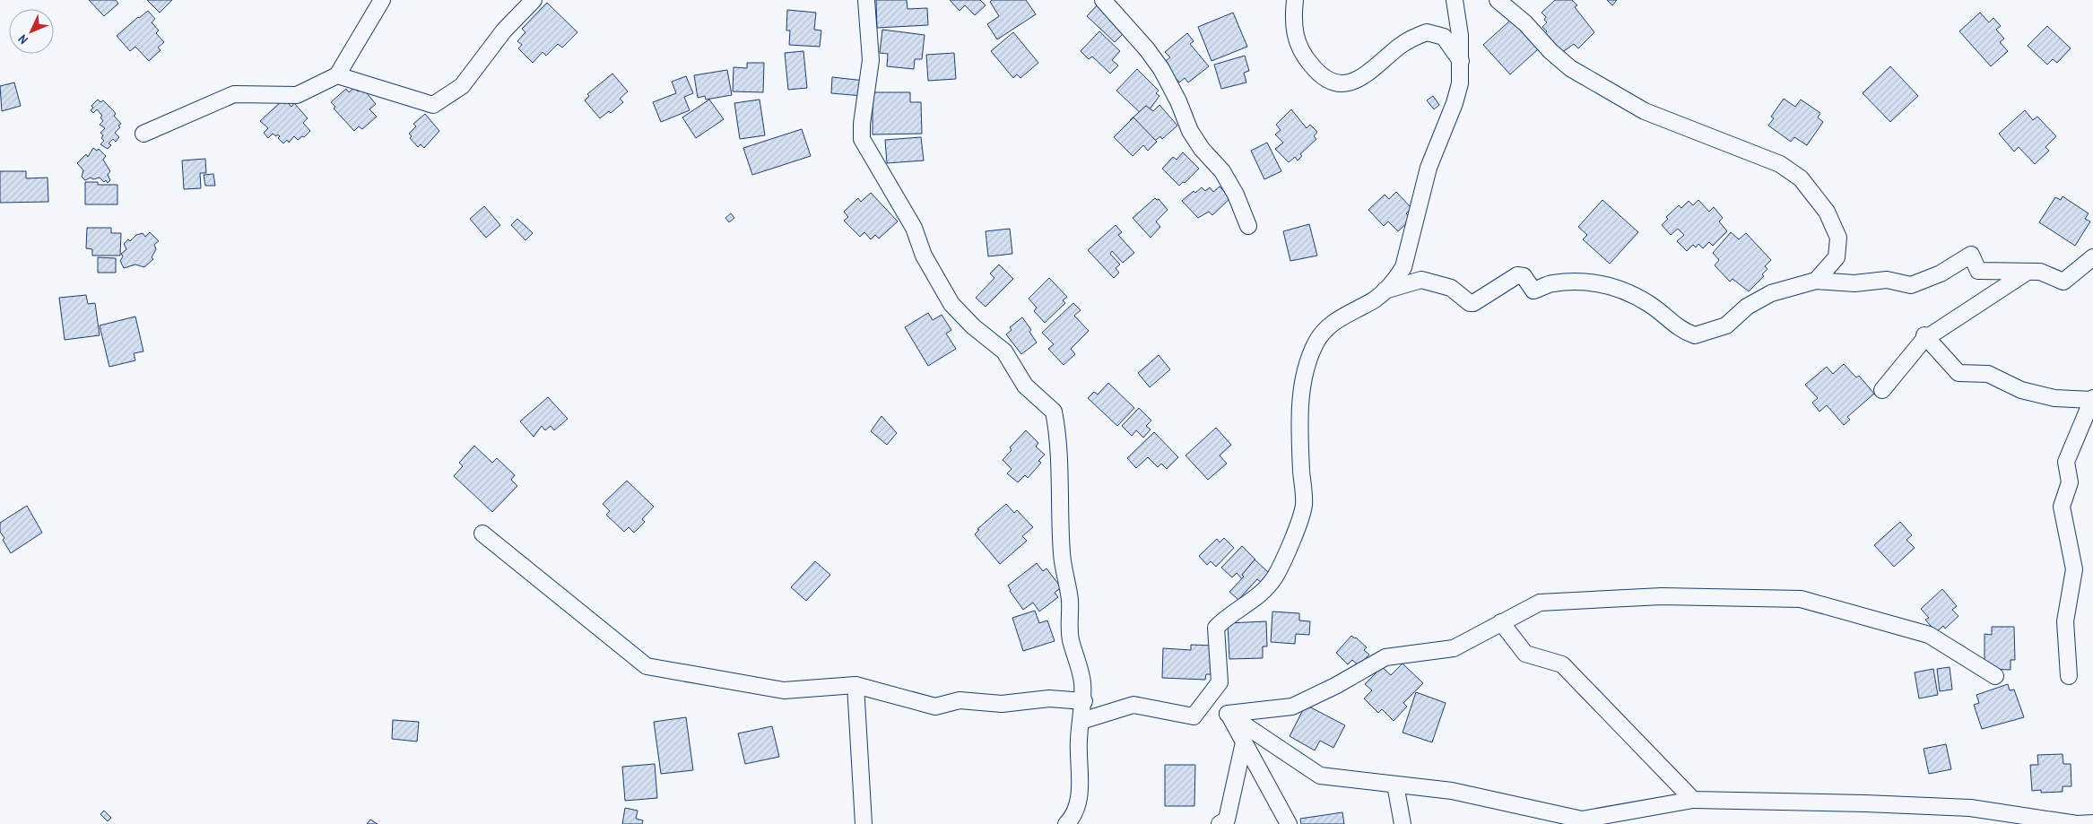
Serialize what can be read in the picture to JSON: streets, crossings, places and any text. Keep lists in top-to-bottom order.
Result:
{
  "north": "bottom left"
}
